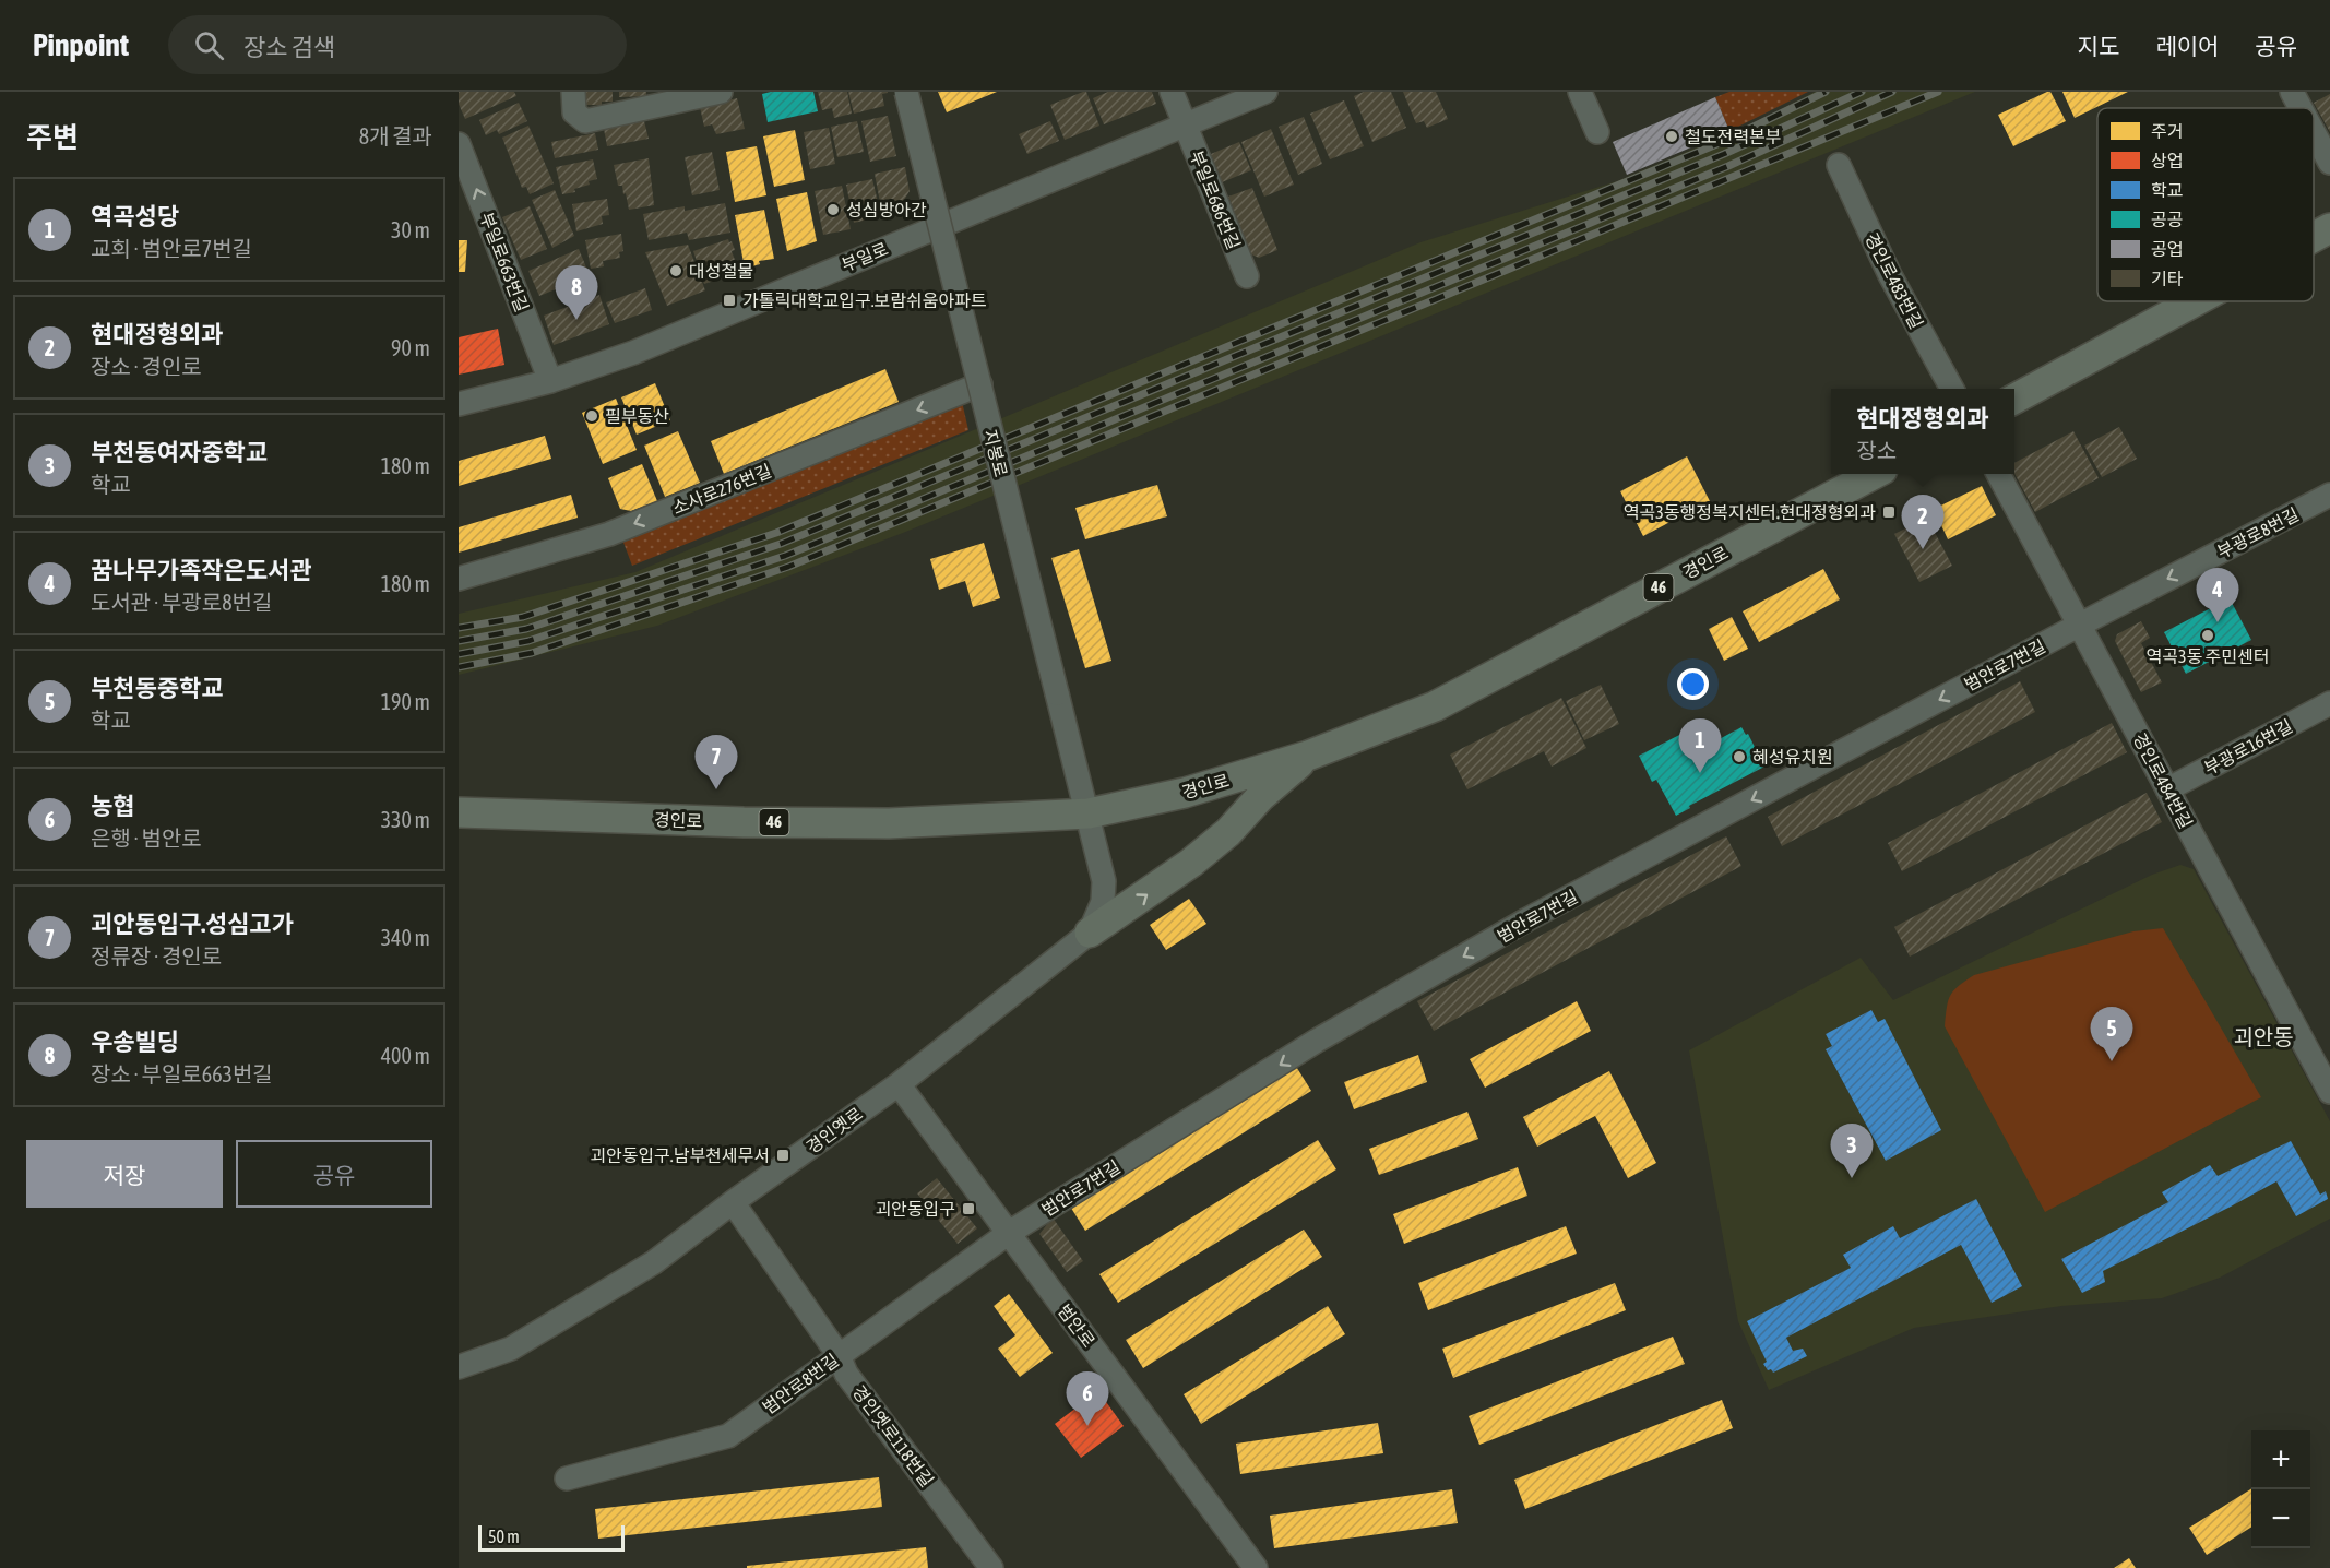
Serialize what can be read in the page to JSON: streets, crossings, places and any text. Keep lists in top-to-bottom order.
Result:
{
  "streets": {
    "main road": ["경인로", "46"],
    "street": [
      "부일로686번길",
      "부일로",
      "부일로663번길",
      "경인로483번길",
      "지봉로",
      "소사로276번길",
      "부광로8번길",
      "범안로7번길",
      "부광로16번길",
      "경인로484번길",
      "경인옛로",
      "범안로",
      "범안로8번길",
      "경인옛로118번길"
    ]
  },
  "crossings": [
    ["부일로686번길", "부일로"],
    ["부일로", "부일로663번길"],
    ["지봉로", "경인로"],
    ["지봉로", "경인옛로"],
    ["부광로8번길", "범안로7번길"],
    ["부광로8번길", "경인로484번길"],
    ["경인로", "경인옛로"],
    ["범안로7번길", "경인로484번길"],
    ["범안로7번길", "범안로"],
    ["범안로7번길", "범안로8번길"],
    ["부광로16번길", "경인로484번길"],
    ["경인옛로", "범안로"],
    ["경인옛로", "경인옛로118번길"],
    ["범안로", "범안로8번길"],
    ["범안로8번길", "경인옛로118번길"]
  ],
  "one_way": [
    "부일로663번길",
    "소사로276번길",
    "부광로8번길",
    "범안로7번길"
  ],
  "districts": ["괴안동"],
  "places": {
    "other": [
      "철도전력본부",
      "성심방아간",
      "대성철물",
      "필부동산",
      "역곡3동 주민센터",
      "혜성유치원"
    ],
    "transit": [
      "가톨릭대학교입구.보람쉬움아파트",
      "역곡3동행정복지센터.현대정형외과",
      "괴안동입구.남부천세무서",
      "괴안동입구"
    ]
  },
  "legend": [
    "주거",
    "상업",
    "학교",
    "공공",
    "공업",
    "기타"
  ],
  "scale_bar": "50 m",
  "page": {
    "header": "Pinpoint",
    "search": "장소 검색",
    "nav": ["지도", "레이어", "공유"],
    "heading": ["주변", "8개 결과"],
    "list": [
      {
        "mark": "1",
        "name": "역곡성당",
        "note": "교회 · 범안로7번길",
        "value": "30 m"
      },
      {
        "mark": "2",
        "name": "현대정형외과",
        "note": "장소 · 경인로",
        "value": "90 m"
      },
      {
        "mark": "3",
        "name": "부천동여자중학교",
        "note": "학교",
        "value": "180 m"
      },
      {
        "mark": "4",
        "name": "꿈나무가족작은도서관",
        "note": "도서관 · 부광로8번길",
        "value": "180 m"
      },
      {
        "mark": "5",
        "name": "부천동중학교",
        "note": "학교",
        "value": "190 m"
      },
      {
        "mark": "6",
        "name": "농협",
        "note": "은행 · 범안로",
        "value": "330 m"
      },
      {
        "mark": "7",
        "name": "괴안동입구.성심고가",
        "note": "정류장 · 경인로",
        "value": "340 m"
      },
      {
        "mark": "8",
        "name": "우송빌딩",
        "note": "장소 · 부일로663번길",
        "value": "400 m"
      }
    ],
    "pins": [
      "8",
      "2",
      "4",
      "1",
      "7",
      "5",
      "3",
      "6"
    ],
    "popup": ["현대정형외과", "장소"],
    "buttons": ["저장", "공유"],
    "map_buttons": ["+", "−"],
    "scale": "50 m"
  }
}
